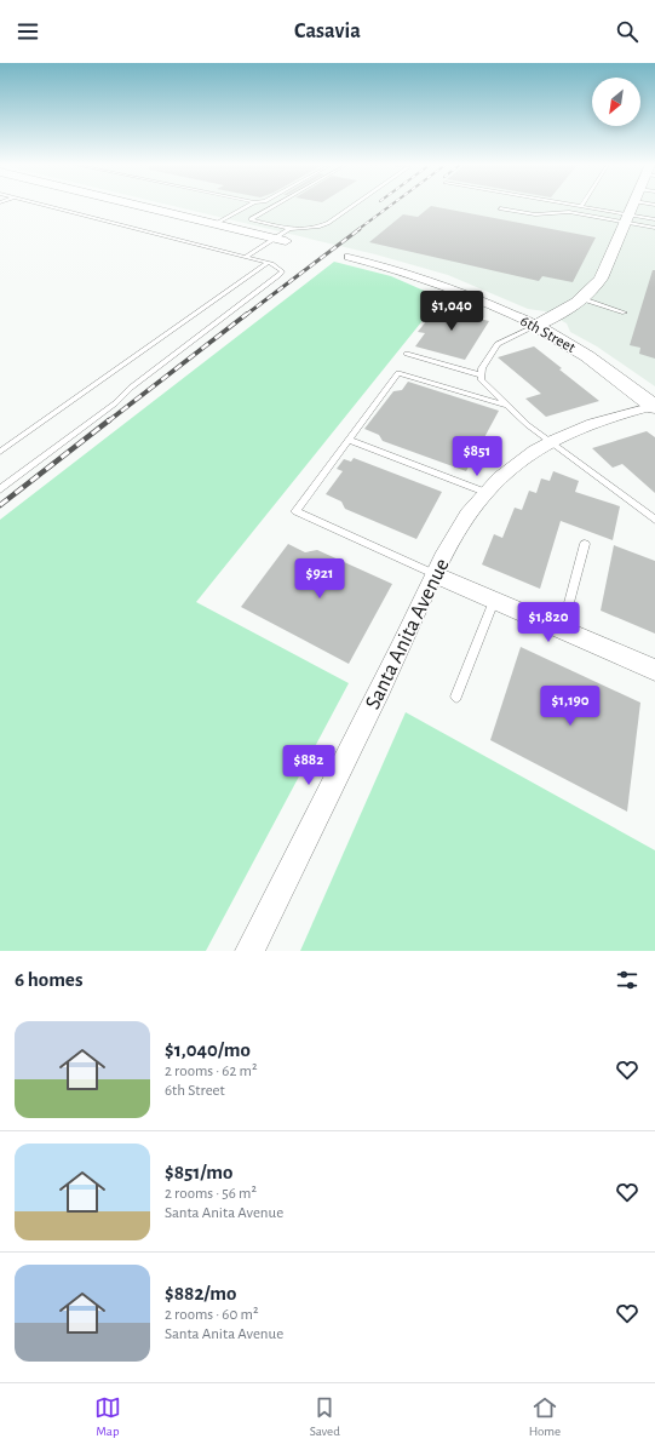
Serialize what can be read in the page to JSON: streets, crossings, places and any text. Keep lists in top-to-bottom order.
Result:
{
  "streets": {
    "street": ["6th Street", "Santa Anita Avenue"]
  },
  "crossings": [
    ["6th Street", "Santa Anita Avenue"]
  ],
  "north": "bottom left",
  "page": {
    "header": "Casavia",
    "price": [
      "$1,040",
      "$851",
      "$921",
      "$1,820",
      "$1,190",
      "$882"
    ],
    "heading": "6 homes",
    "list": [
      {
        "name": "$1,040/mo",
        "note": "2 rooms · 62 m² · 6th Street"
      },
      {
        "name": "$851/mo",
        "note": "2 rooms · 56 m² · Santa Anita Avenue"
      },
      {
        "name": "$882/mo",
        "note": "2 rooms · 60 m² · Santa Anita Avenue"
      }
    ],
    "tabs": ["Map", "Saved", "Home"]
  }
}
